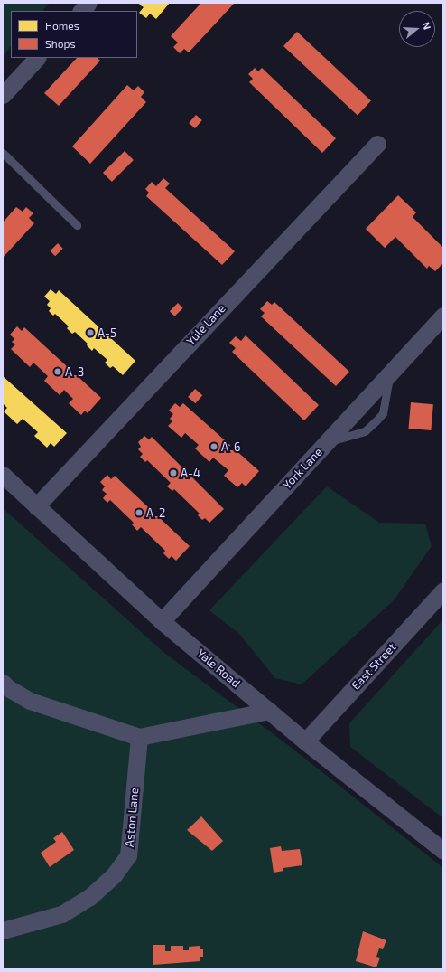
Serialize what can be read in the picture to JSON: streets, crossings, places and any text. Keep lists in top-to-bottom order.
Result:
{
  "streets": {
    "street": [
      "Yule Lane",
      "York Lane",
      "East Street",
      "Yale Road",
      "Aston Lane"
    ]
  },
  "crossings": [
    ["Yule Lane", "Yale Road"],
    ["York Lane", "Yale Road"],
    ["East Street", "Yale Road"]
  ],
  "places": [
    "A-5",
    "A-3",
    "A-6",
    "A-4",
    "A-2"
  ],
  "legend": ["Homes", "Shops"],
  "north": "right"
}
